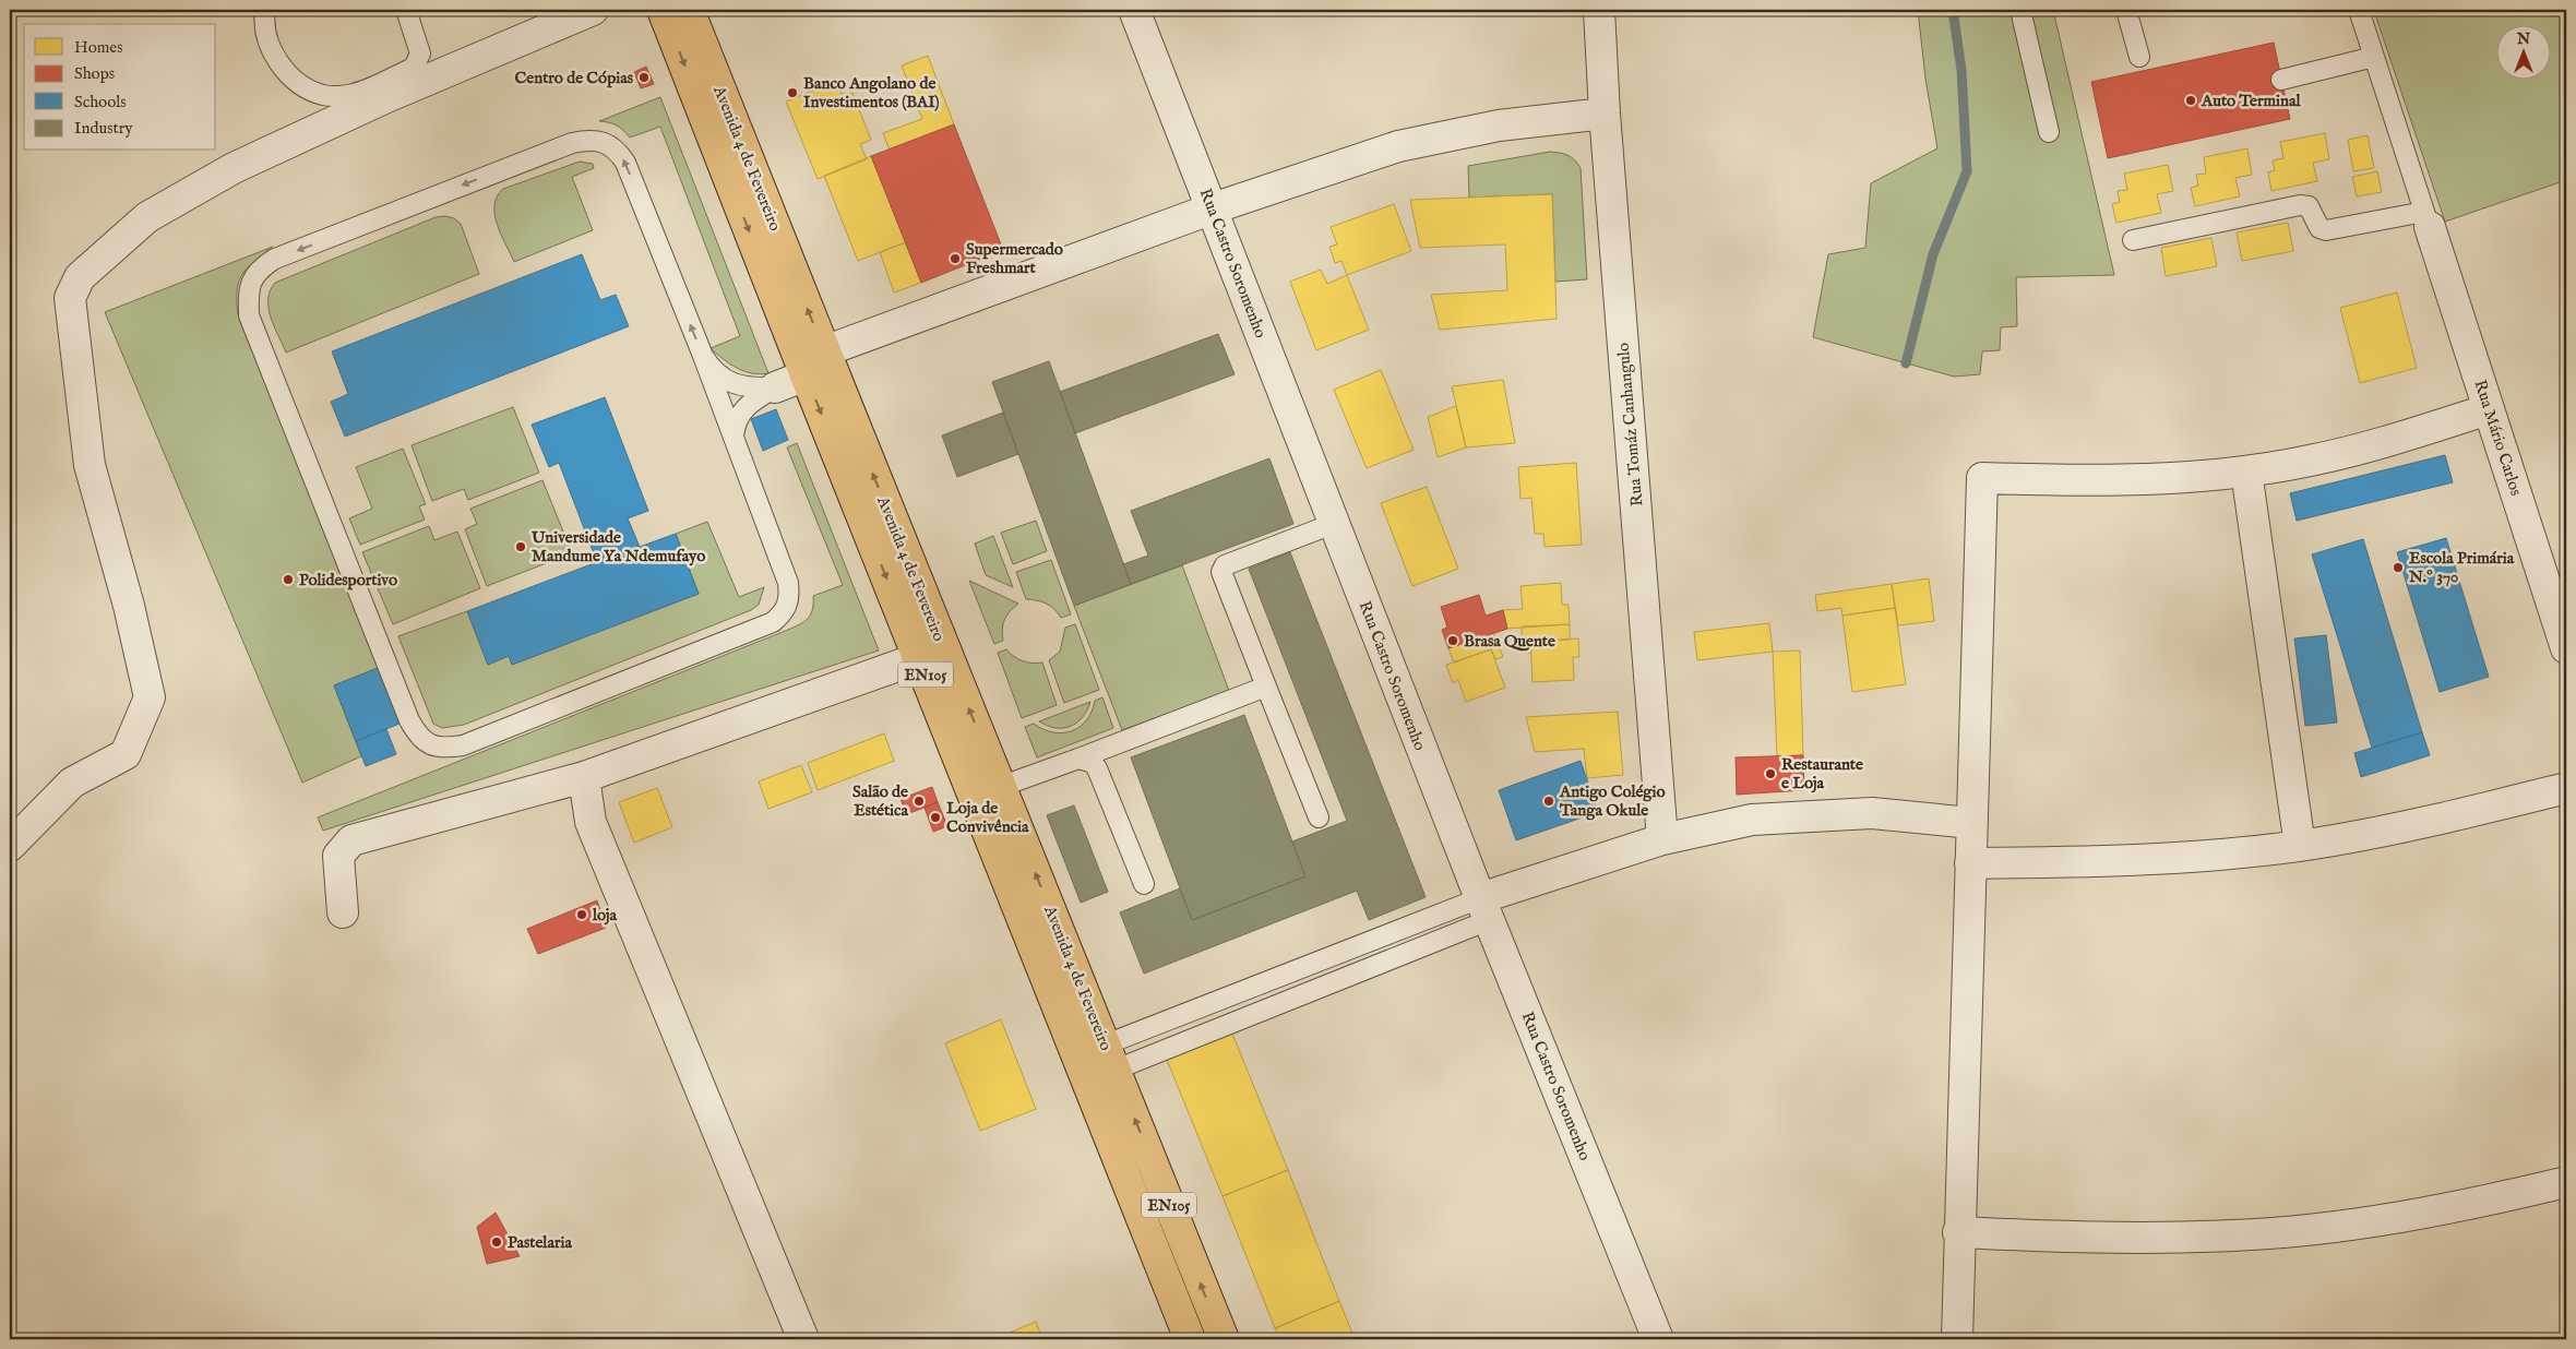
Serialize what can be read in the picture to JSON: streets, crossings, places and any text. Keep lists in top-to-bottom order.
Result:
{
  "streets": {
    "main road": ["Avenida 4 de Fevereiro", "EN105"],
    "street": ["Rua Castro Soromenho", "Rua Tomáz Canhangulo", "Rua Mário Carlos"]
  },
  "places": [
    "Centro de Cópias",
    "Banco Angolano de Investimentos (BAI)",
    "Auto Terminal",
    "Supermercado Freshmart",
    "Universidade Mandume Ya Ndemufayo",
    "Escola Primária N.º 370",
    "Polidesportivo",
    "Brasa Quente",
    "Restaurante e Loja",
    "Salão de Estética",
    "Antigo Colégio Tanga Okule",
    "Loja de Convivência",
    "loja",
    "Pastelaria"
  ],
  "legend": [
    "Homes",
    "Shops",
    "Schools",
    "Industry"
  ],
  "north": "top"
}
